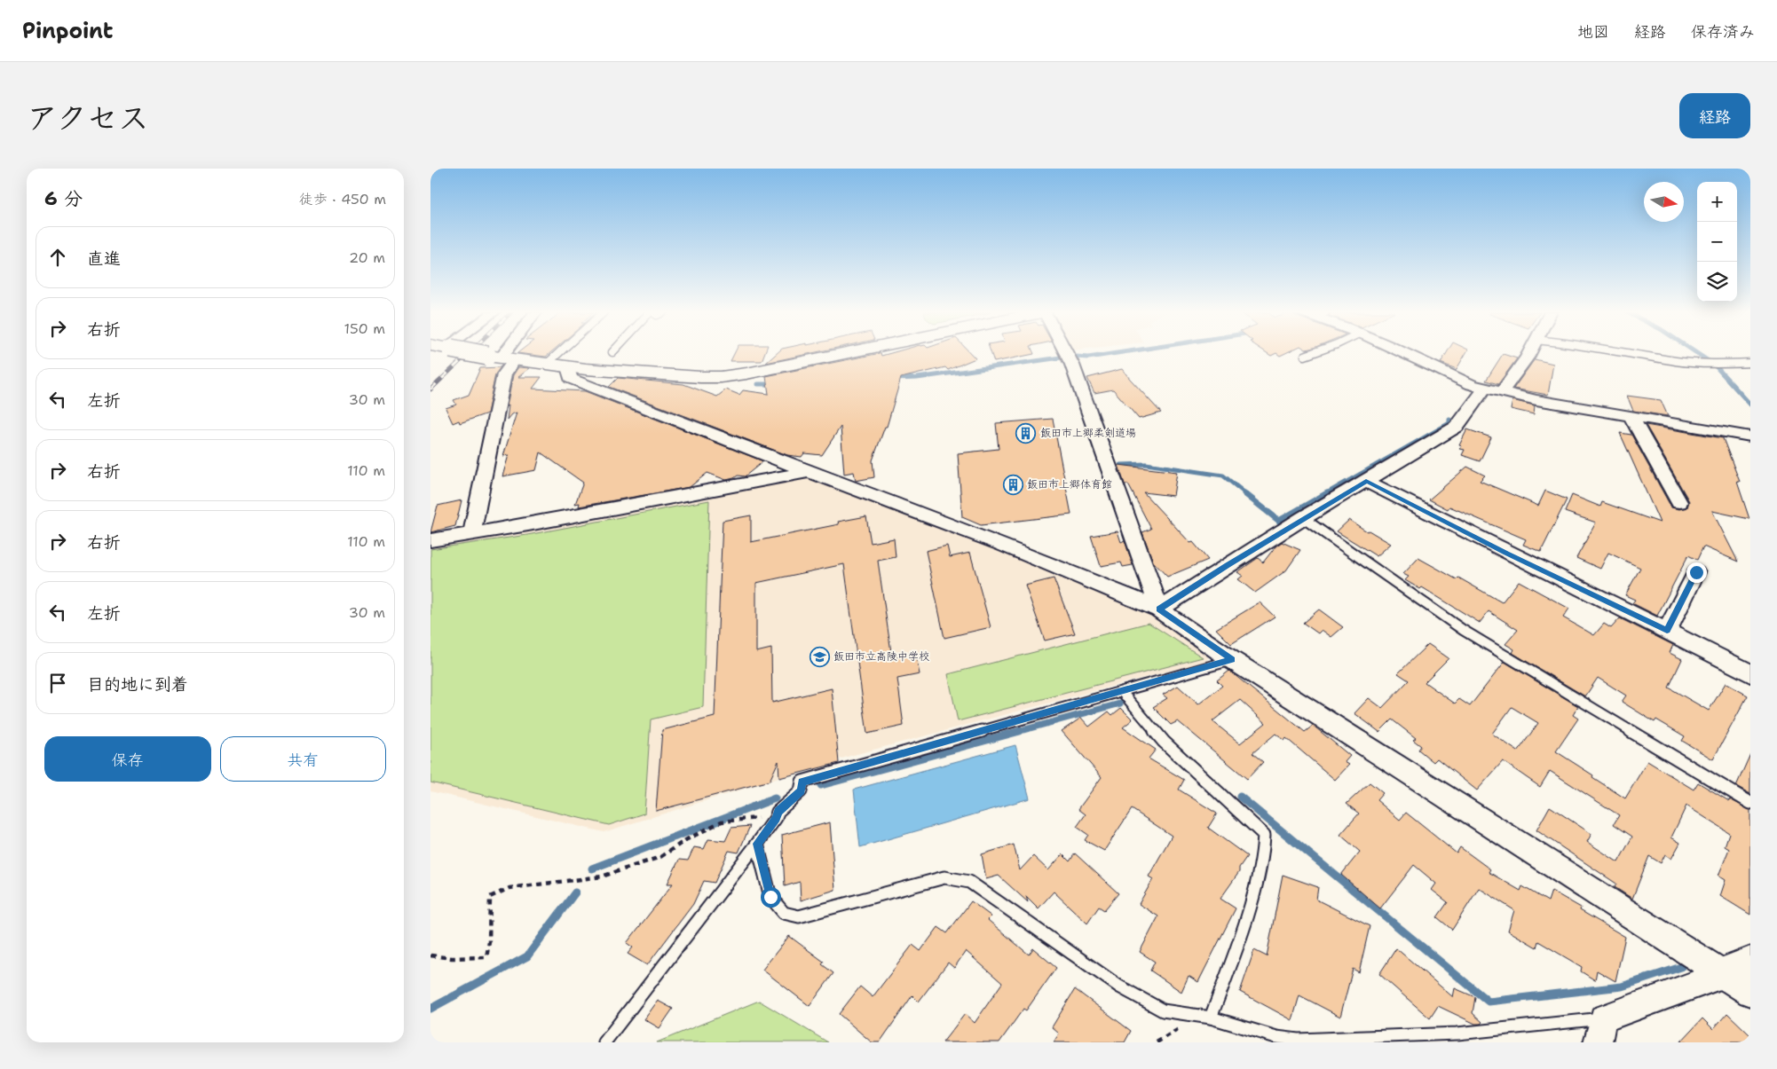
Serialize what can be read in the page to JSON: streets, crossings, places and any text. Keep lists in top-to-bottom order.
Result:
{
  "places": {
    "building": ["飯田市上郷柔剣道場", "飯田市上郷体育館"],
    "school or university": ["飯田市立高陵中学校"]
  },
  "north": "right",
  "page": {
    "header": "Pinpoint",
    "nav": ["地図", "経路", "保存済み"],
    "title": "アクセス",
    "buttons": [
      "経路",
      ["保存", "共有"]
    ],
    "heading": ["6 分", "徒歩 · 450 m"],
    "map_buttons": ["+", "−"],
    "list": [
      ["直進", "20 m"],
      ["右折", "150 m"],
      ["左折", "30 m"],
      ["右折", "110 m"],
      ["右折", "110 m"],
      ["左折", "30 m"],
      "目的地に到着"
    ]
  }
}
